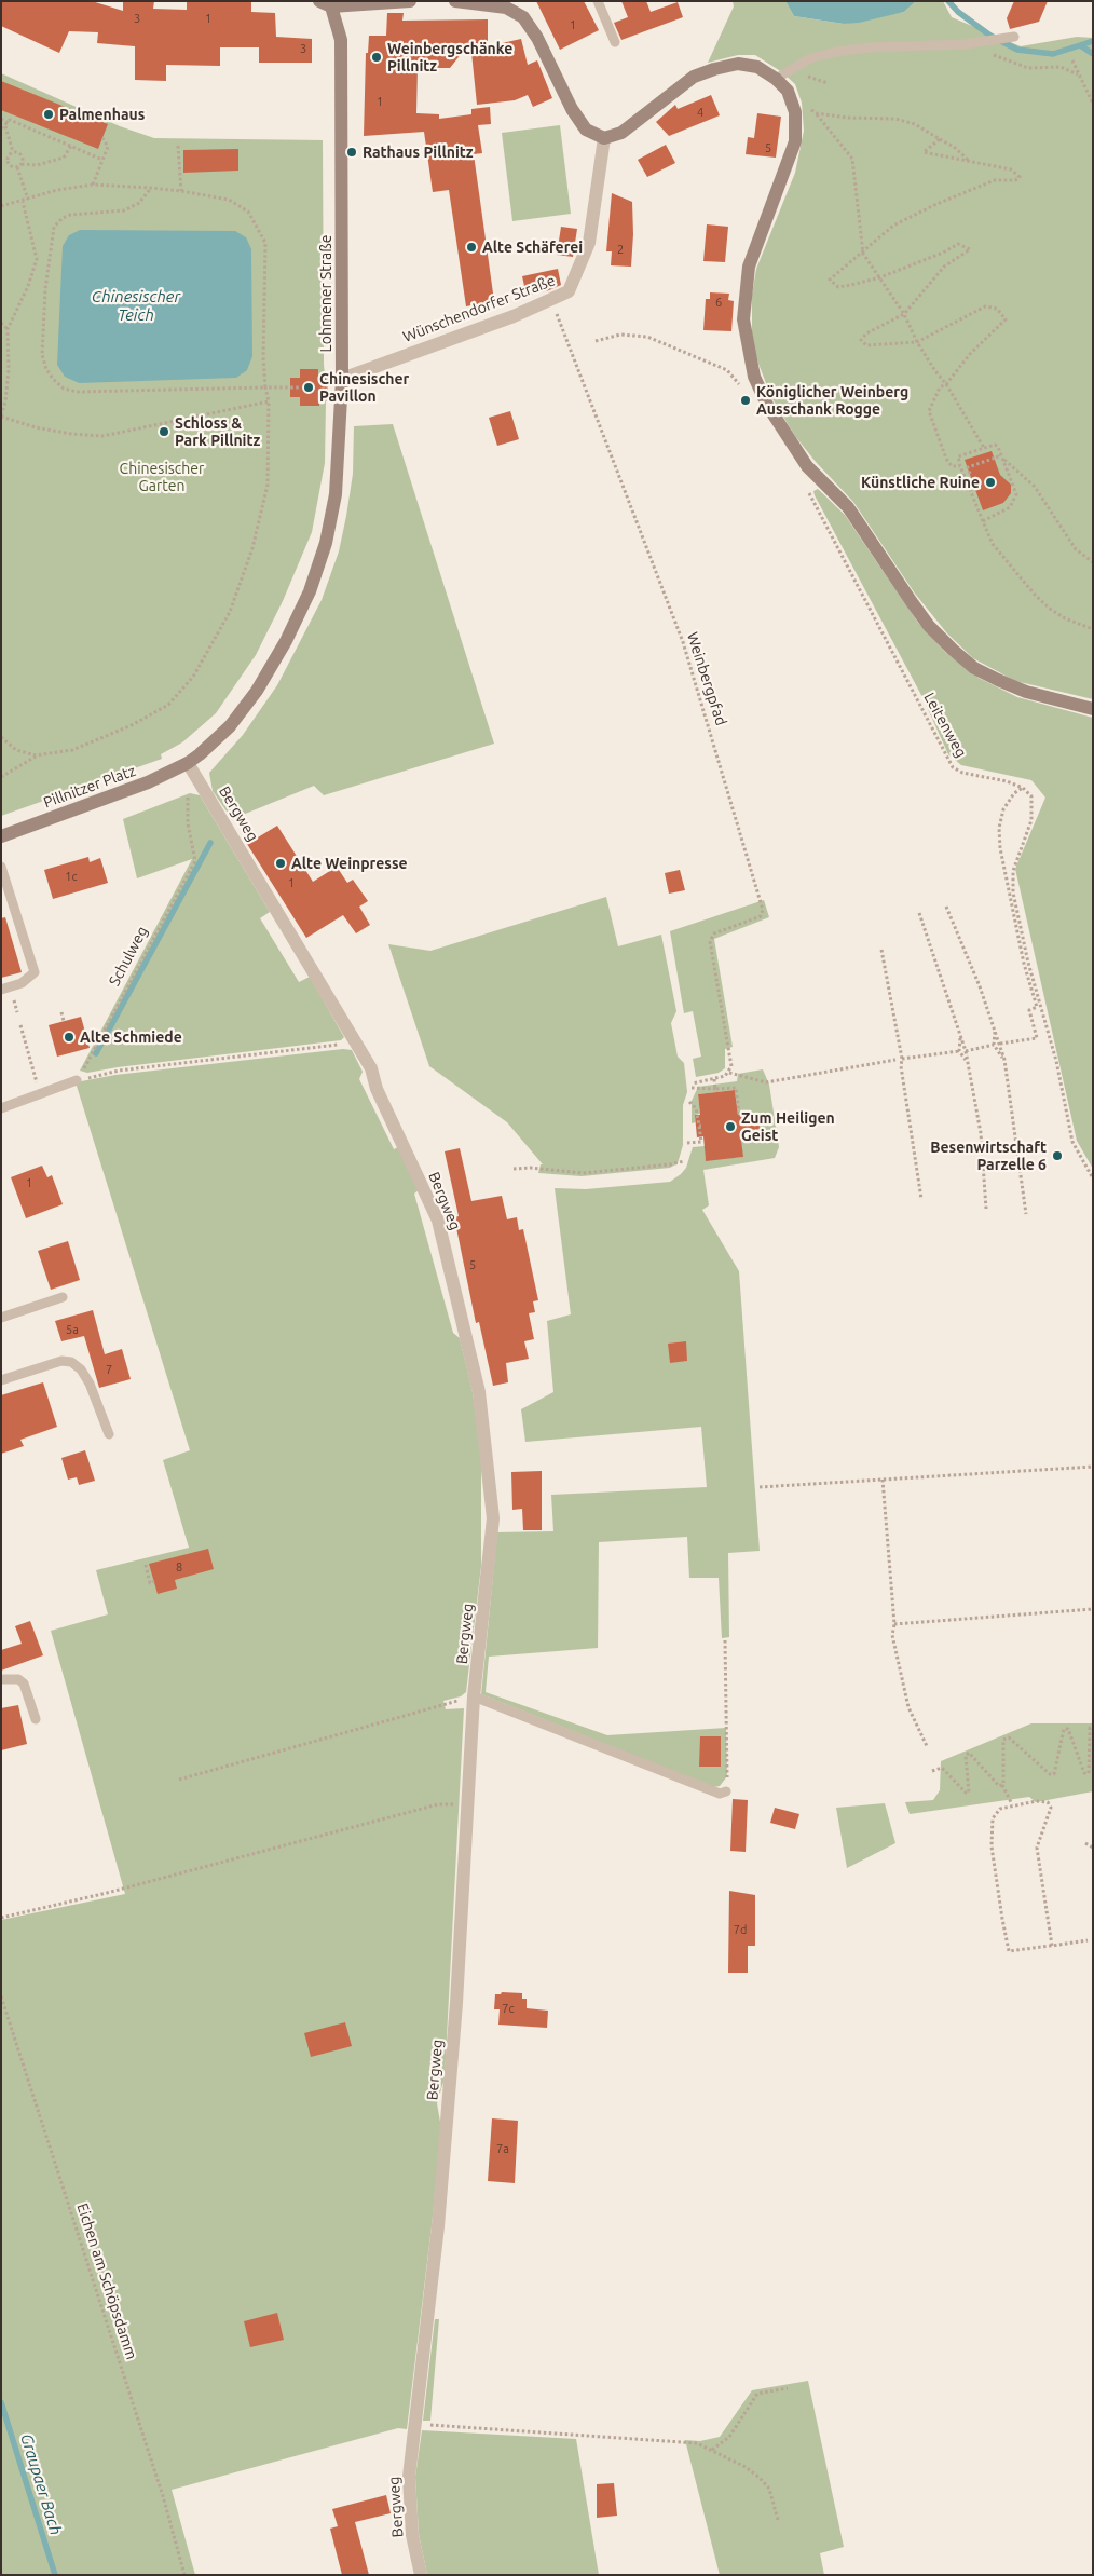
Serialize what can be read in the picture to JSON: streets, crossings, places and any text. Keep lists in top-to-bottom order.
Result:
{
  "streets": {
    "street": [
      "Lohmener Straße",
      "Wünschendorfer Straße",
      "Pillnitzer Platz",
      "Bergweg"
    ],
    "path": [
      "Weinbergpfad",
      "Leitenweg",
      "Schulweg",
      "Eichen am Schöpsdamm"
    ]
  },
  "crossings": [
    ["Lohmener Straße", "Wünschendorfer Straße"],
    ["Lohmener Straße", "Pillnitzer Platz"],
    ["Lohmener Straße", "Bergweg"],
    ["Wünschendorfer Straße", "Weinbergpfad"],
    ["Pillnitzer Platz", "Bergweg"]
  ],
  "water": ["Chinesischer Teich", "Graupaer Bach"],
  "parks": ["Chinesischer Garten"],
  "places": [
    "Weinbergschänke Pillnitz",
    "Palmenhaus",
    "Rathaus Pillnitz",
    "Alte Schäferei",
    "Chinesischer Pavillon",
    "Königlicher Weinberg Ausschank Rogge",
    "Schloss & Park Pillnitz",
    "Künstliche Ruine",
    "Alte Weinpresse",
    "Alte Schmiede",
    "Zum Heiligen Geist",
    "Besenwirtschaft Parzelle 6"
  ],
  "house_numbers": [
    "3",
    "1",
    "1",
    "3",
    "1",
    "4",
    "5",
    "2",
    "6",
    "1c",
    "1",
    "1",
    "5",
    "5a",
    "7",
    "8",
    "7d",
    "7c",
    "7a"
  ]
}
